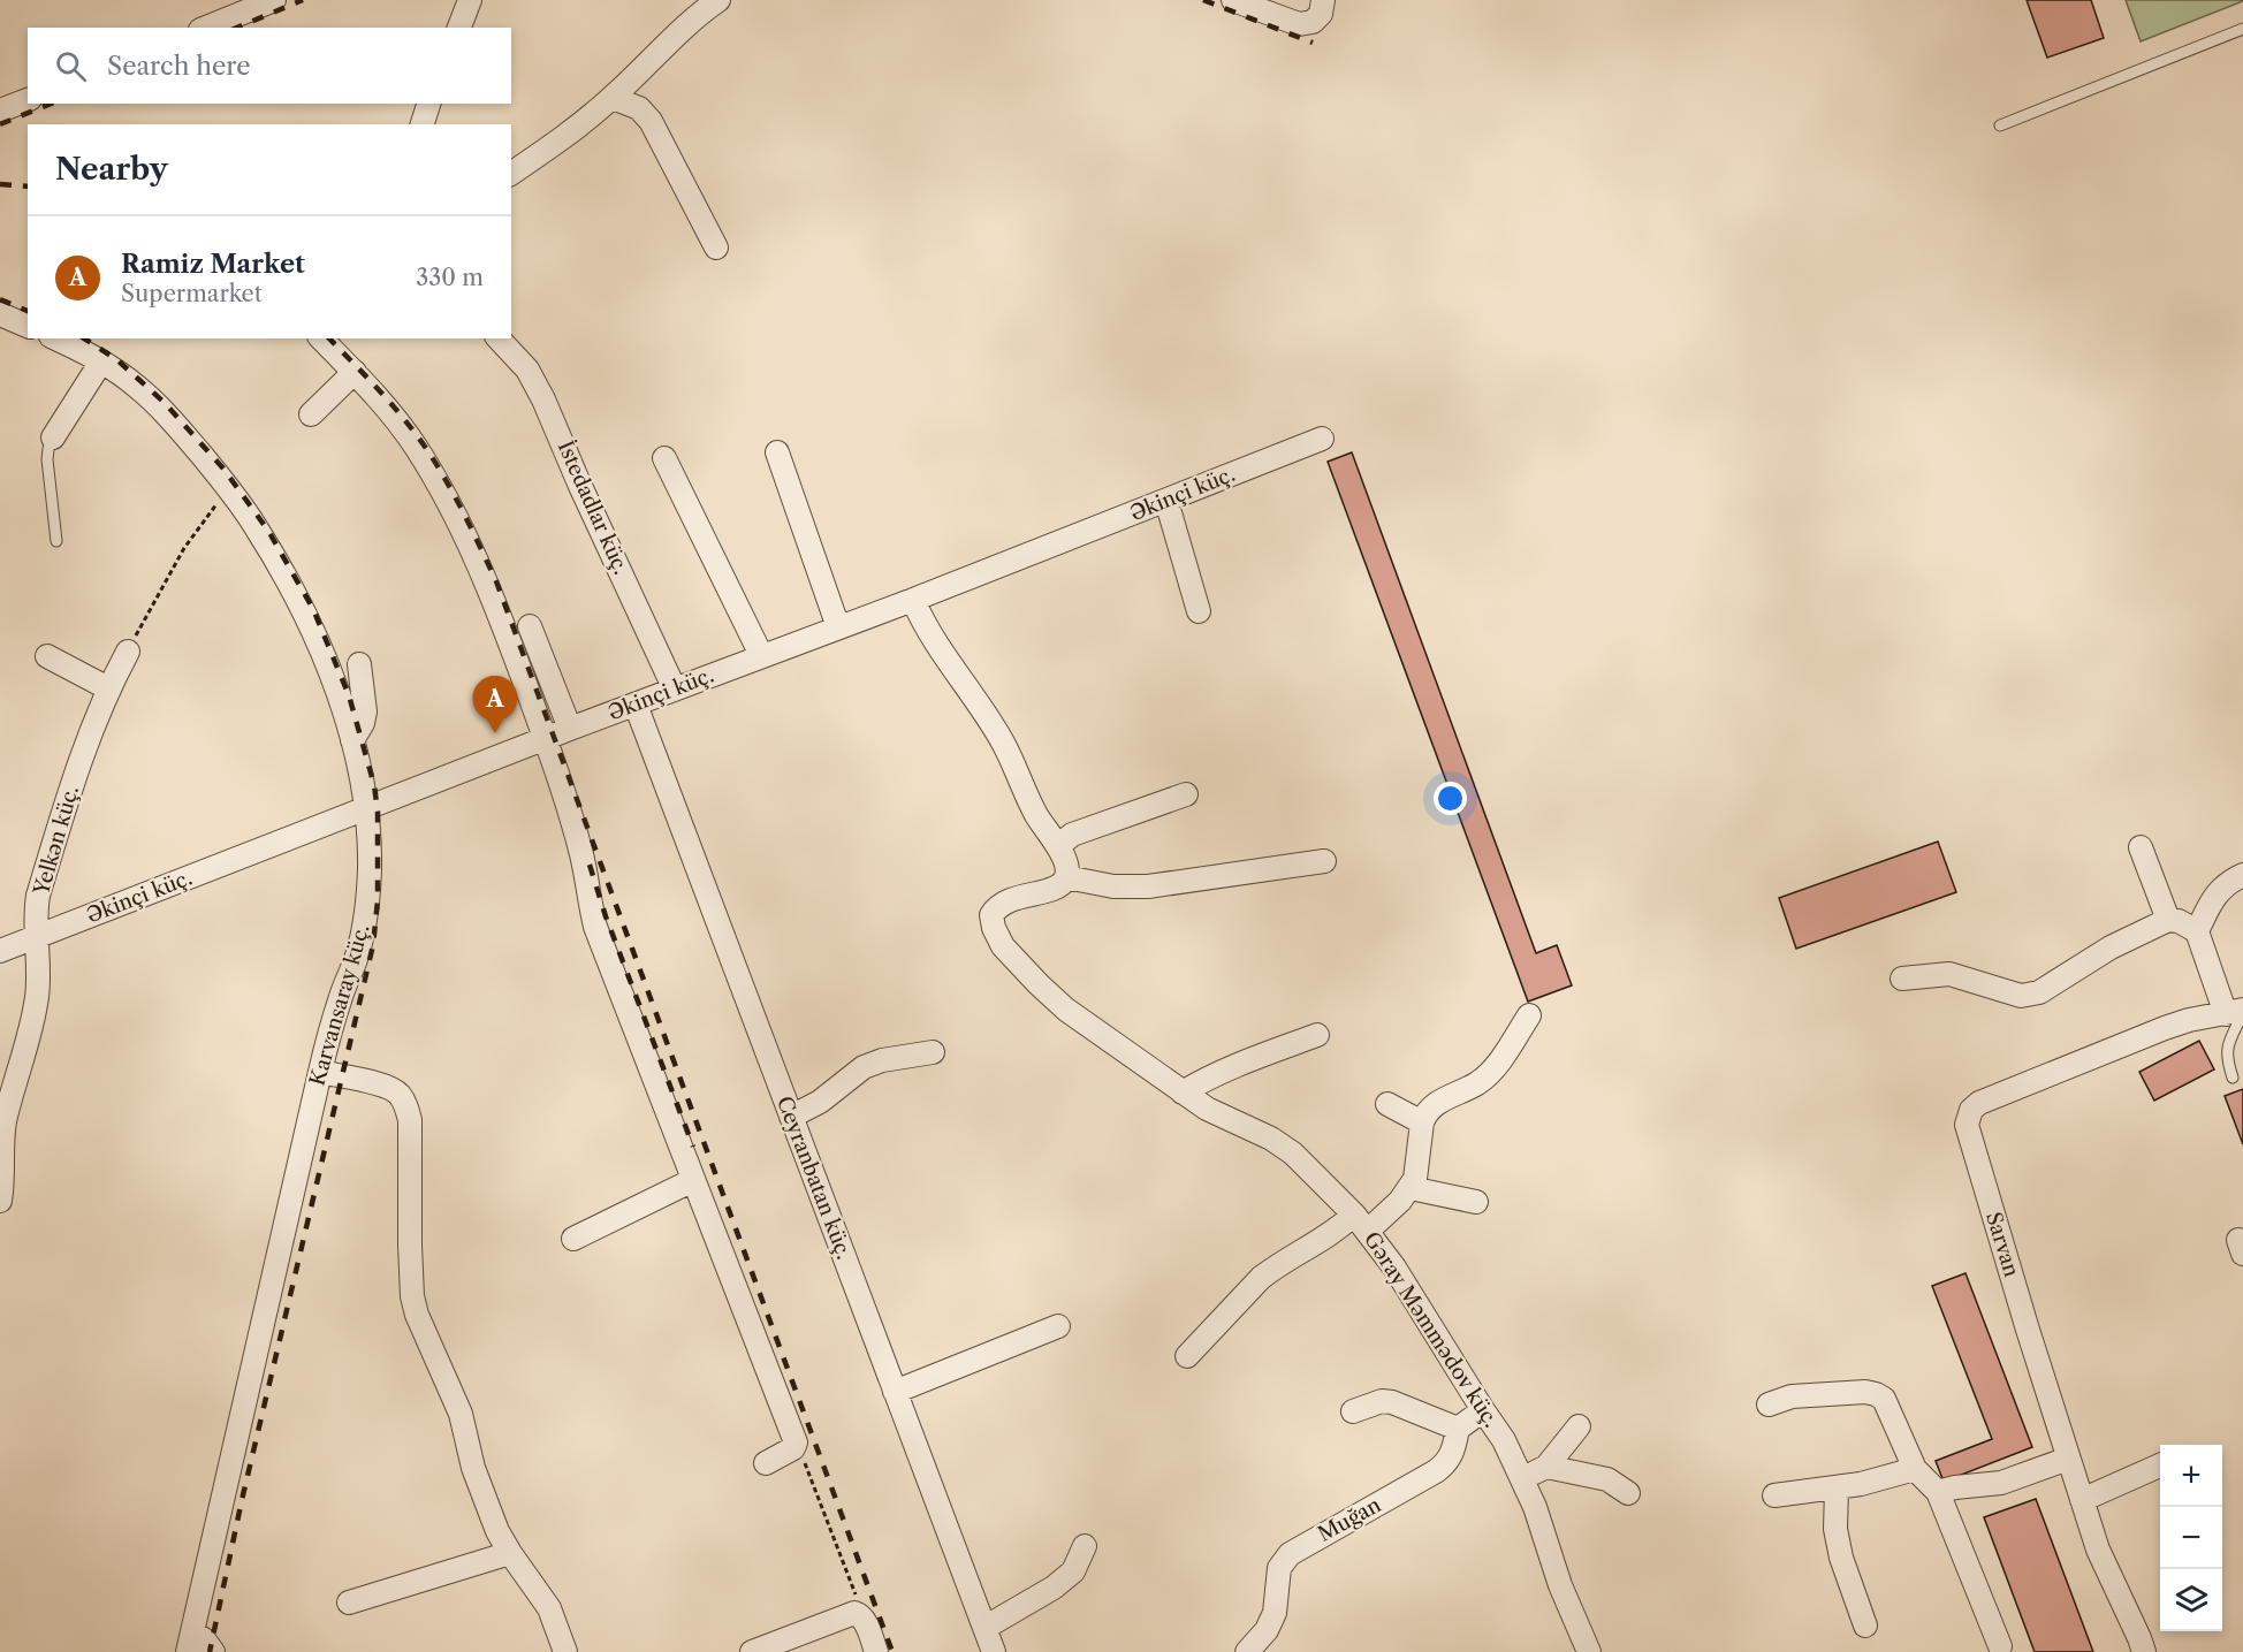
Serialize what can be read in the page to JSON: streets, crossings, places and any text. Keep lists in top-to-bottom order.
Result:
{
  "streets": {
    "street": [
      "Əkinçi küç.",
      "İstedadlar küç.",
      "Yelkən küç.",
      "Karvansaray küç.",
      "Ceyranbatan küç.",
      "Sarvan",
      "Gəray Məmmədov küç.",
      "Muğan"
    ]
  },
  "crossings": [
    ["Əkinçi küç.", "İstedadlar küç."],
    ["Əkinçi küç.", "Yelkən küç."],
    ["Əkinçi küç.", "Karvansaray küç."],
    ["Əkinçi küç.", "Ceyranbatan küç."]
  ],
  "page": {
    "search": "Search here",
    "heading": "Nearby",
    "list": [
      {
        "mark": "A",
        "name": "Ramiz Market",
        "note": "Supermarket",
        "value": "330 m"
      }
    ],
    "pins": "A",
    "map_buttons": ["+", "−"]
  }
}
